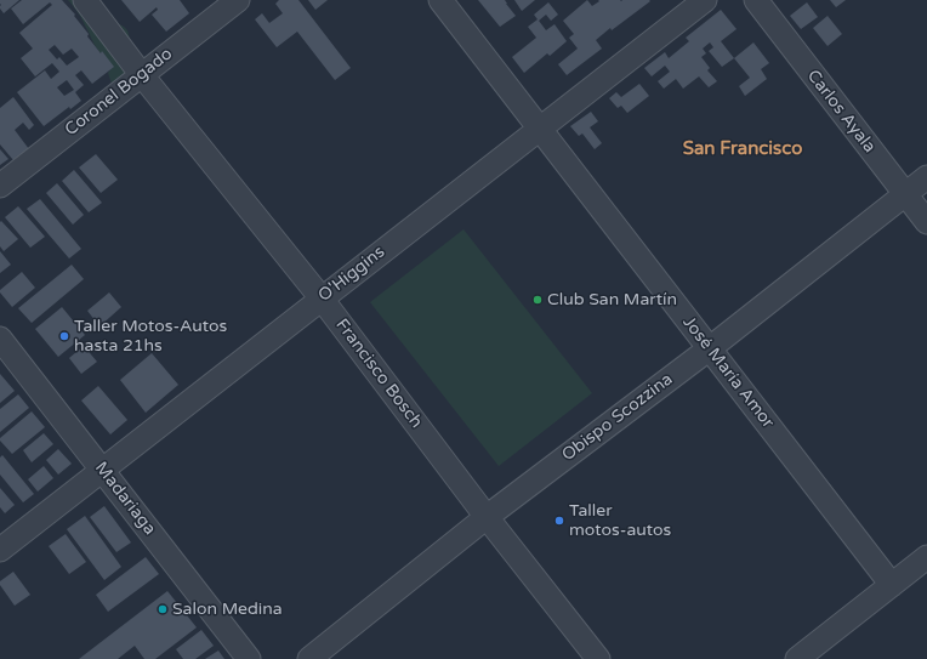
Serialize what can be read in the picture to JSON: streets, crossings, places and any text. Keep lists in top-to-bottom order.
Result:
{
  "streets": {
    "street": [
      "Coronel Bogado",
      "Carlos Ayala",
      "O'Higgins",
      "José María Amor",
      "Francisco Bosch",
      "Obispo Scozzina",
      "Madariaga"
    ]
  },
  "crossings": [
    ["Coronel Bogado", "Francisco Bosch"],
    ["Carlos Ayala", "Obispo Scozzina"],
    ["O'Higgins", "José María Amor"],
    ["O'Higgins", "Francisco Bosch"],
    ["O'Higgins", "Madariaga"],
    ["José María Amor", "Obispo Scozzina"],
    ["Francisco Bosch", "Obispo Scozzina"]
  ],
  "districts": ["San Francisco"],
  "places": [
    "Club San Martín",
    "Taller Motos-Autos hasta 21hs",
    "Taller motos-autos",
    "Salon Medina"
  ]
}
